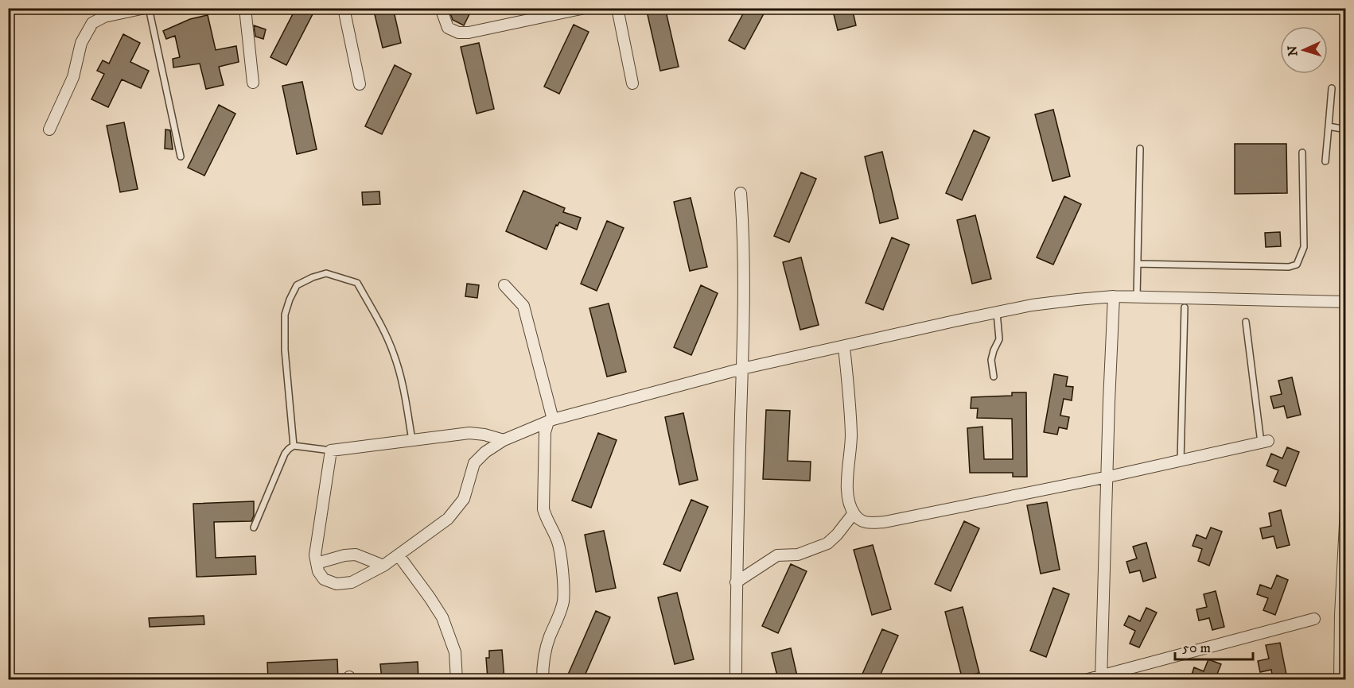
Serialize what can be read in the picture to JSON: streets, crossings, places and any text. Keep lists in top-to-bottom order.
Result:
{
  "scale_bar": "50 m",
  "north": "left"
}
